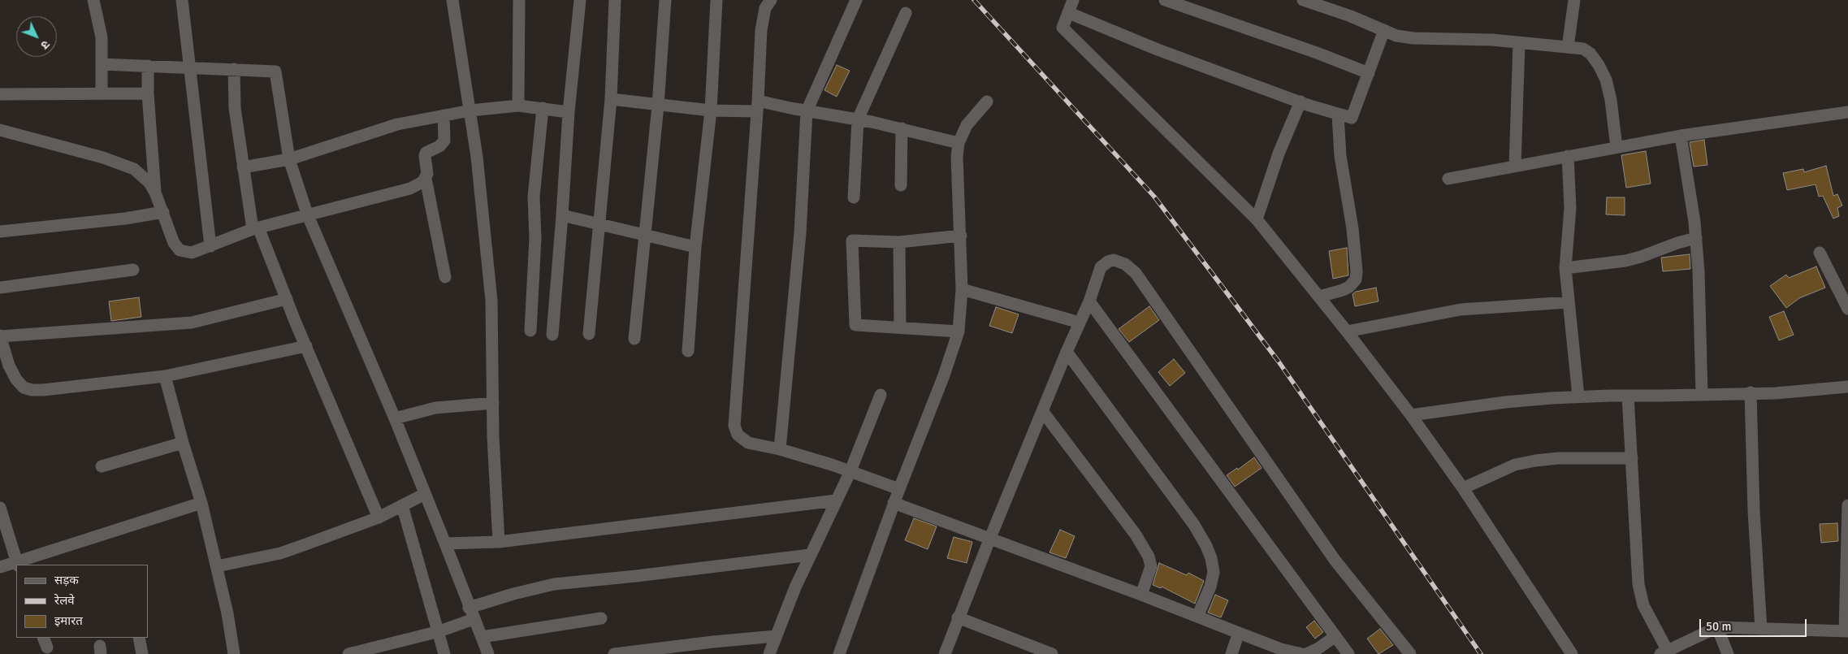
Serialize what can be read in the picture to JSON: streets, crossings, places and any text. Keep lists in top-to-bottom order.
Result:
{
  "legend": ["सड़क", "रेलवे", "इमारत"],
  "scale_bar": "50 m",
  "north": "bottom right"
}
